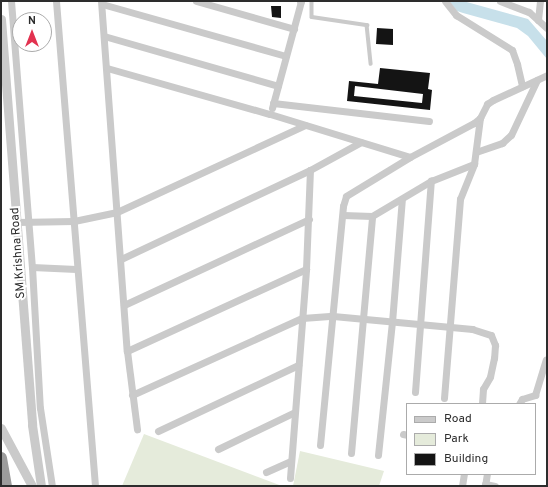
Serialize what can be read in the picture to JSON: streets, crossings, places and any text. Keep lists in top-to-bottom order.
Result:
{
  "streets": {
    "street": ["SM Krishna Road"]
  },
  "legend": ["Road", "Park", "Building"],
  "north": "top"
}
